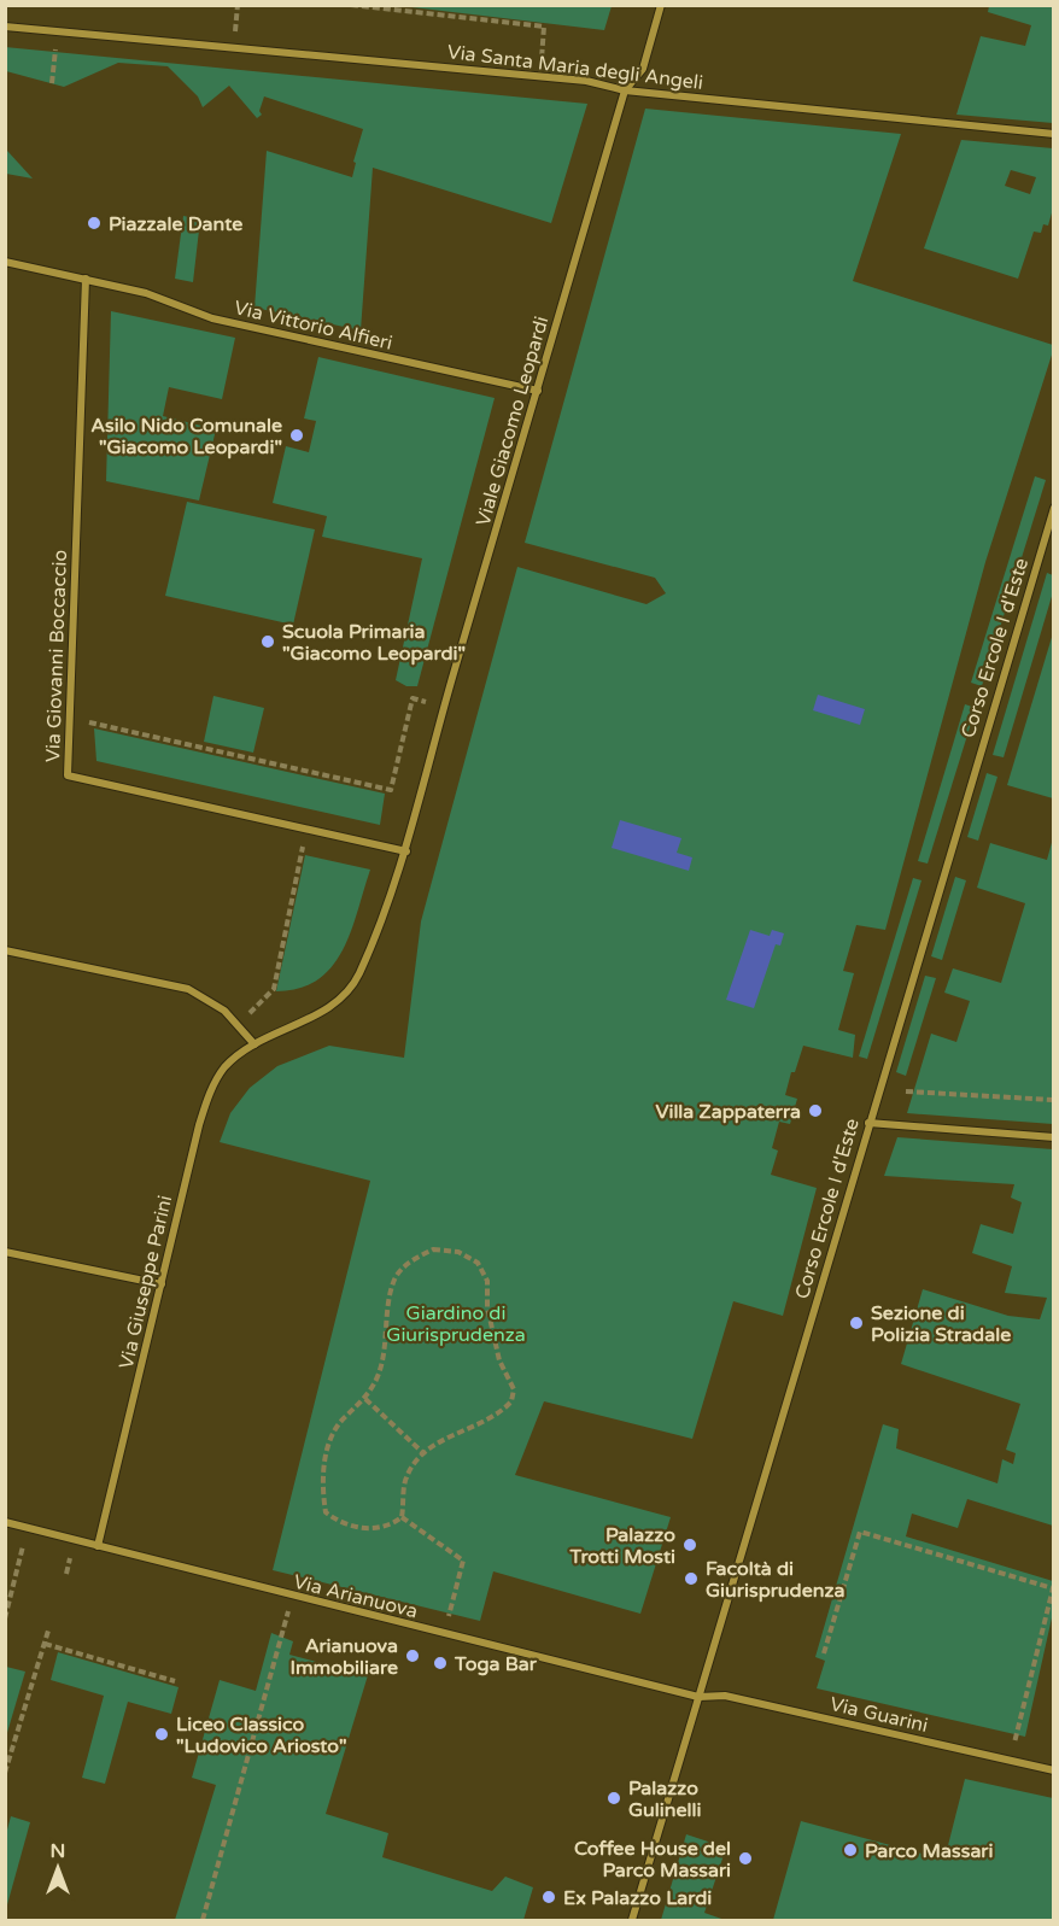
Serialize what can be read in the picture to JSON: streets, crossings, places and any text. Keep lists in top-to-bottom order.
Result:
{
  "streets": {
    "street": [
      "Via Santa Maria degli Angeli",
      "Via Vittorio Alfieri",
      "Viale Giacomo Leopardi",
      "Corso Ercole I d'Este",
      "Via Giovanni Boccaccio",
      "Via Giuseppe Parini",
      "Via Arianuova",
      "Via Guarini"
    ]
  },
  "crossings": [
    ["Via Santa Maria degli Angeli", "Viale Giacomo Leopardi"],
    ["Via Vittorio Alfieri", "Viale Giacomo Leopardi"],
    ["Via Vittorio Alfieri", "Via Giovanni Boccaccio"],
    ["Viale Giacomo Leopardi", "Via Giovanni Boccaccio"],
    ["Viale Giacomo Leopardi", "Via Giuseppe Parini"],
    ["Corso Ercole I d'Este", "Via Arianuova"],
    ["Corso Ercole I d'Este", "Via Guarini"],
    ["Via Giovanni Boccaccio", "Via Giuseppe Parini"],
    ["Via Giuseppe Parini", "Via Arianuova"],
    ["Via Arianuova", "Via Guarini"]
  ],
  "parks": ["Giardino di Giurisprudenza"],
  "places": [
    "Piazzale Dante",
    "Asilo Nido Comunale \"Giacomo Leopardi\"",
    "Scuola Primaria \"Giacomo Leopardi\"",
    "Villa Zappaterra",
    "Sezione di Polizia Stradale",
    "Palazzo Trotti Mosti",
    "Facoltà di Giurisprudenza",
    "Arianuova Immobiliare",
    "Toga Bar",
    "Liceo Classico \"Ludovico Ariosto\"",
    "Palazzo Gulinelli",
    "Parco Massari",
    "Coffee House del Parco Massari",
    "Ex Palazzo Lardi"
  ],
  "north": "top"
}
